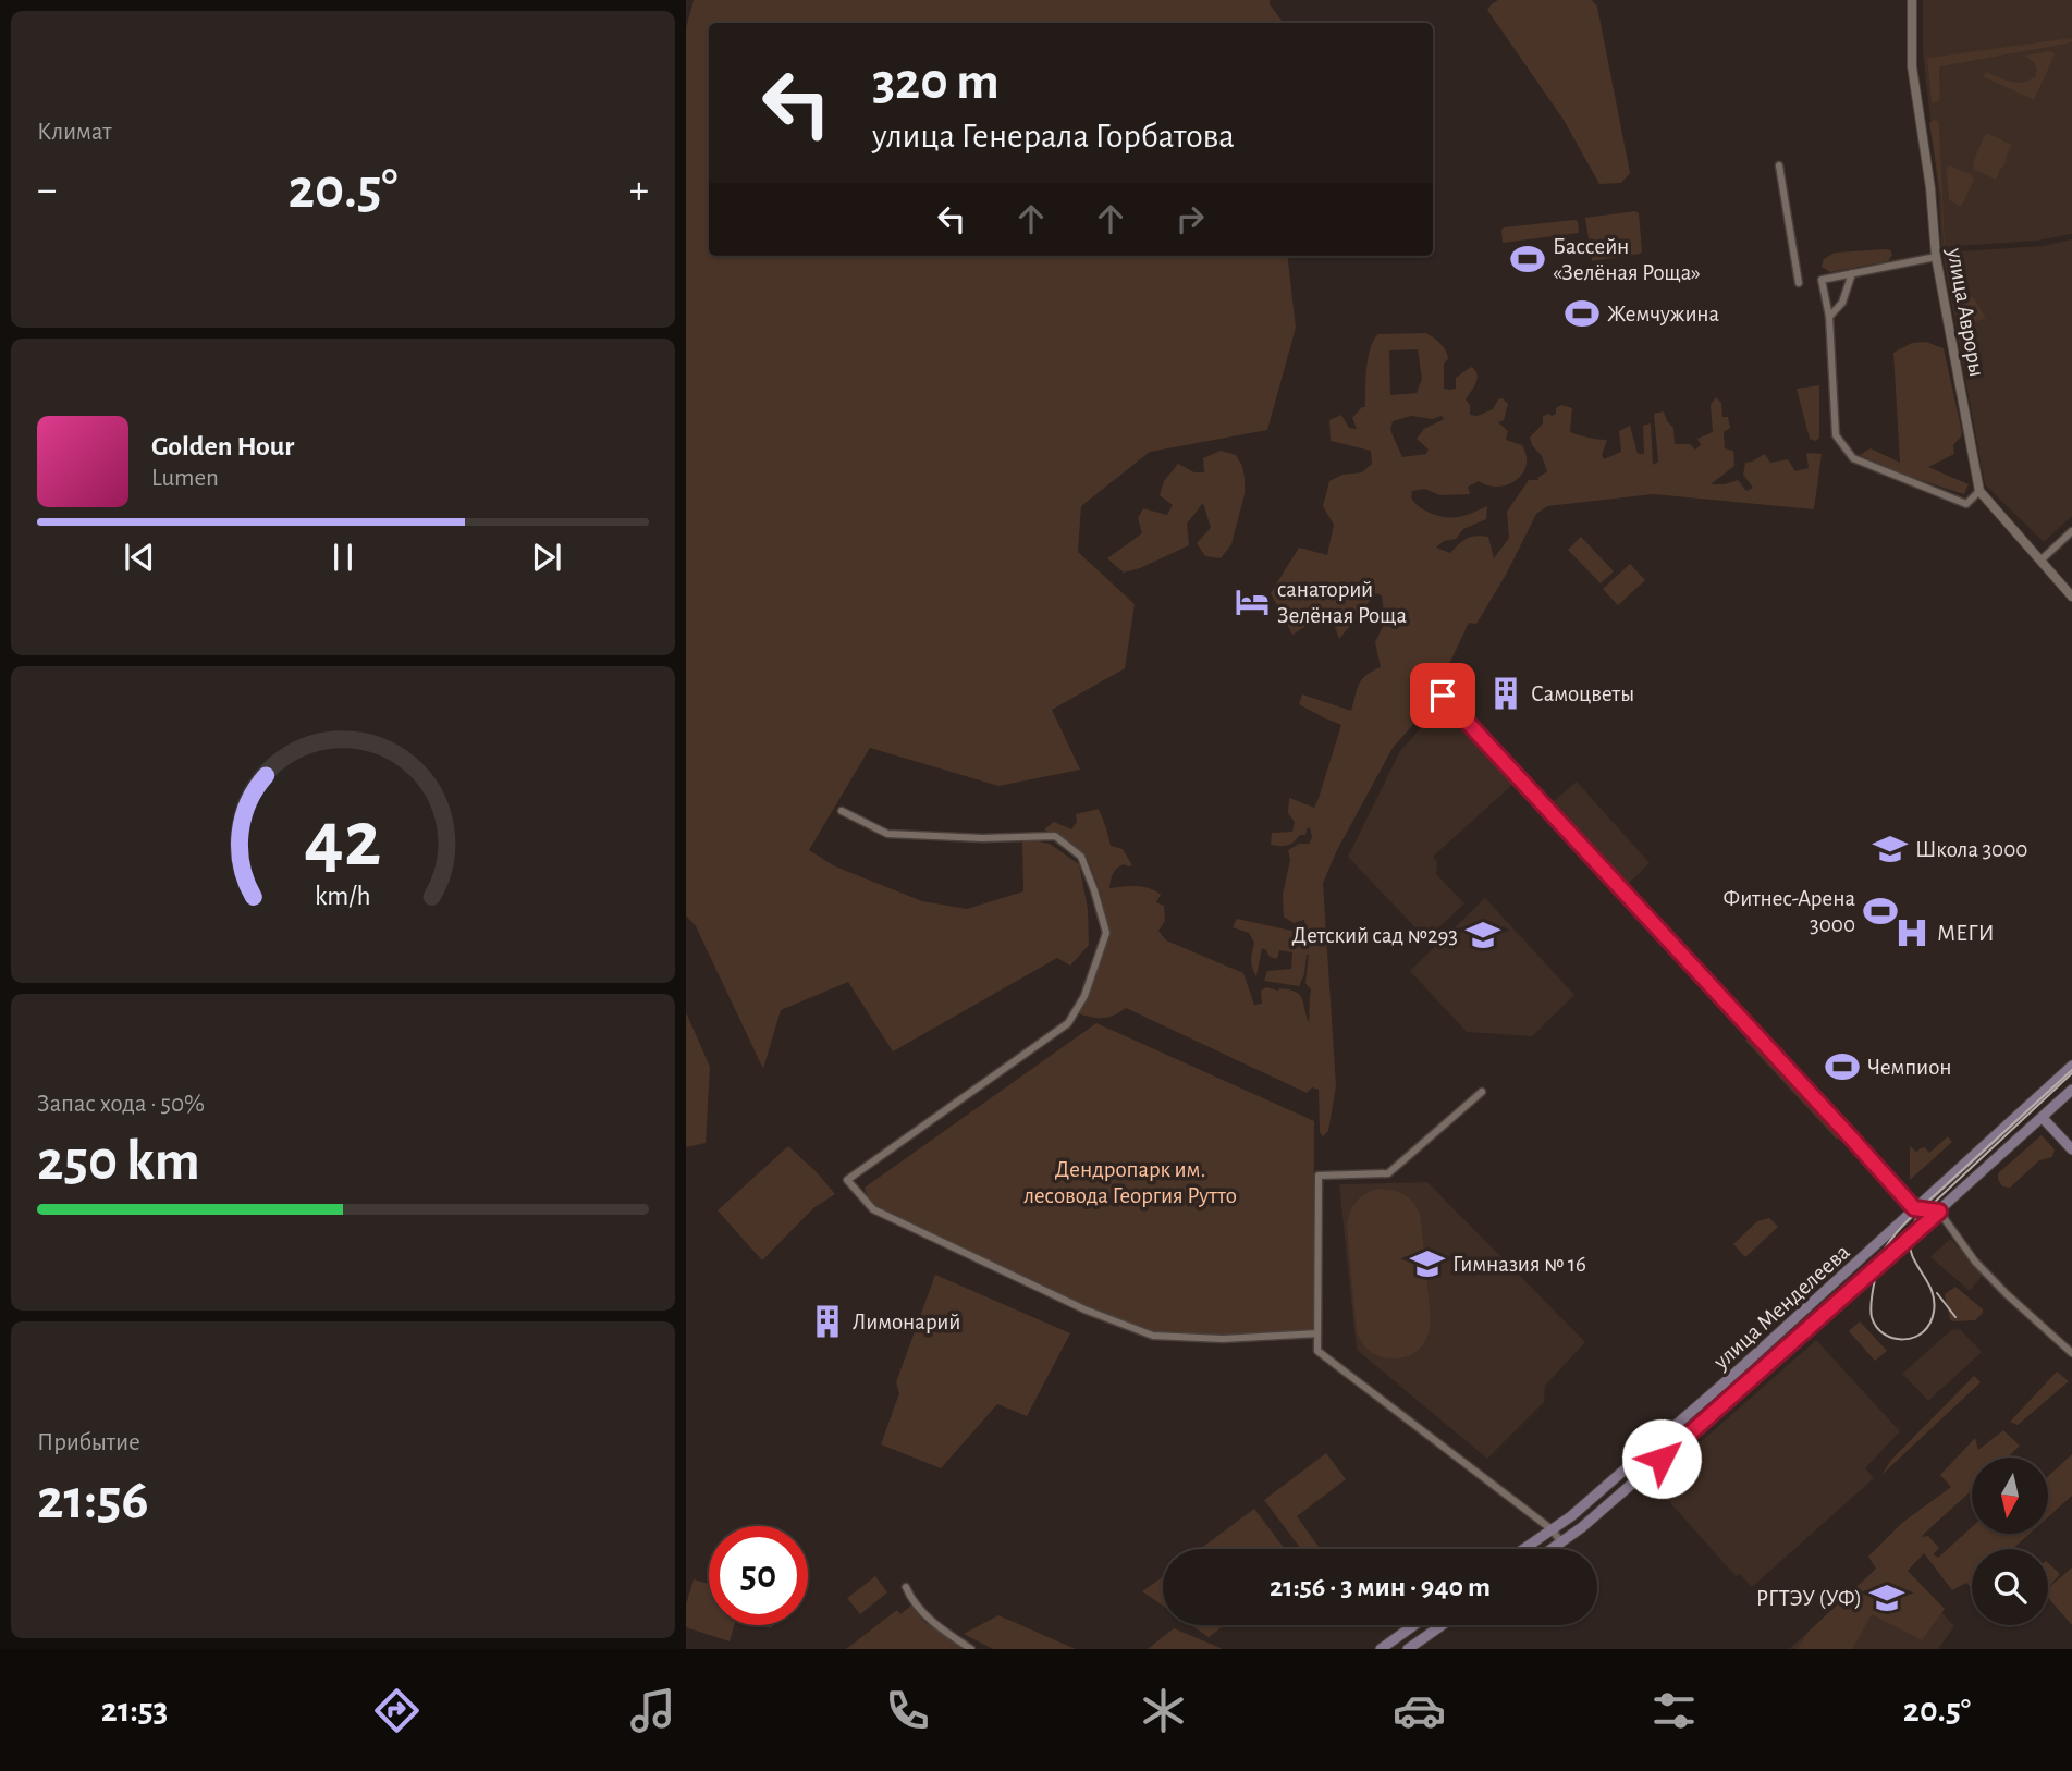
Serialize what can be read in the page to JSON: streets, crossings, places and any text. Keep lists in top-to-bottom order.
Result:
{
  "streets": {
    "main road": ["улица Менделеева"],
    "street": ["улица Авроры"]
  },
  "parks": ["Дендропарк им. лесовода Георгия Рутто"],
  "places": {
    "sports": [
      "Бассейн «Зелёная Роща»",
      "Жемчужина",
      "Фитнес-Арена 3000",
      "Чемпион"
    ],
    "hotel": ["санаторий Зелёная Роща"],
    "building": ["Самоцветы", "Лимонарий"],
    "school or university": [
      "Школа 3000",
      "Детский сад №293",
      "Гимназия № 16",
      "РГТЭУ (УФ)"
    ],
    "hospital": ["МЕГИ"]
  },
  "north": "bottom",
  "page": {
    "tile": [
      "Климат",
      ["Запас хода · 50%", "250 km"],
      ["Прибытие", "21:56"]
    ],
    "turn": ["320 m", "улица Генерала Горбатова"],
    "heat": ["−", "20.5°", "+"],
    "song": ["Golden Hour", "Lumen"],
    "limit": "50",
    "trip": "21:56 · 3 мин · 940 m",
    "tabs": ["21:53", "20.5°"],
    "gauge": ["42", "km/h"]
  }
}
